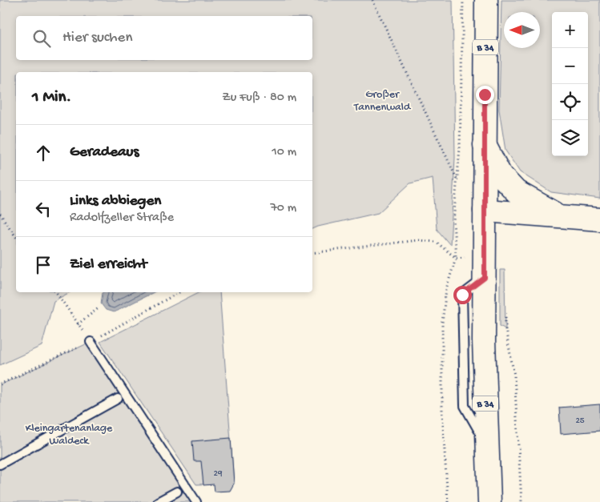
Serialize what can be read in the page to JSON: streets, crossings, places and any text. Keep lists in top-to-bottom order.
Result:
{
  "streets": {
    "main road": ["B 34"]
  },
  "parks": ["Großer Tannenwald", "Kleingartenanlage Waldeck"],
  "house_numbers": ["25", "29"],
  "north": "left",
  "page": {
    "map_buttons": ["+", "−"],
    "search": "Hier suchen",
    "heading": ["1 Min.", "Zu Fuß · 80 m"],
    "list": [
      ["Geradeaus", "10 m"],
      ["Links abbiegen", "Radolfzeller Straße", "70 m"],
      "Ziel erreicht"
    ]
  }
}
